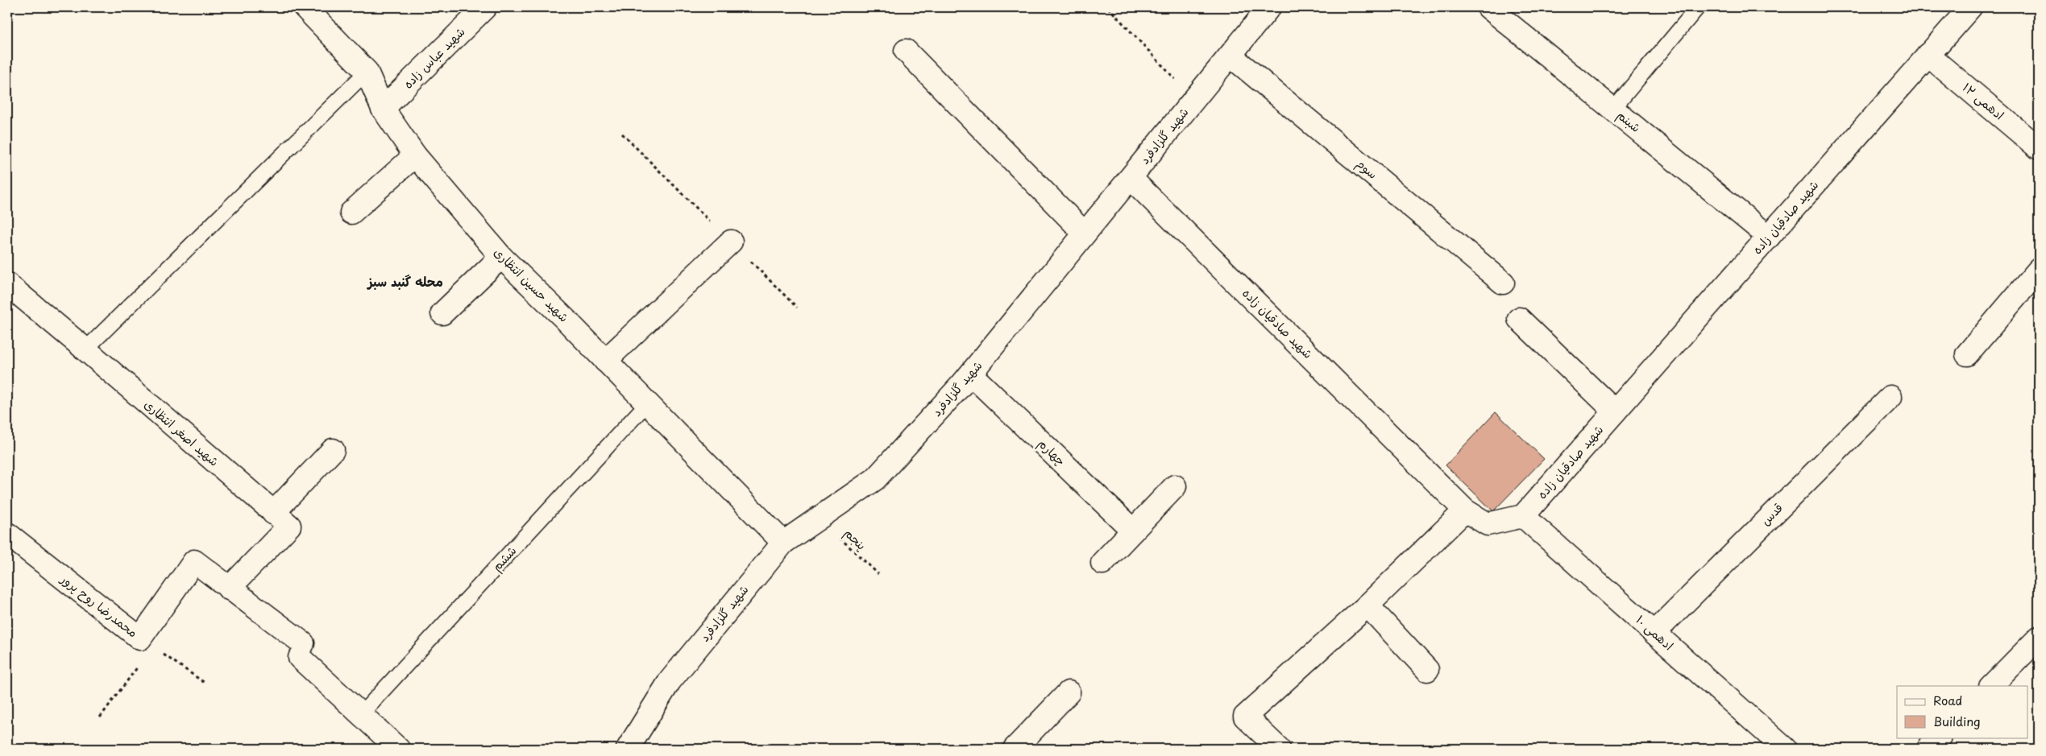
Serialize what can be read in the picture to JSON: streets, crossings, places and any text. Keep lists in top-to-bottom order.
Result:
{
  "streets": {
    "street": [
      "شهید عباس زاده",
      "ادهمی ۱۲",
      "شبنم",
      "شهید گلزادفرد",
      "سوم",
      "شهید صادقیان زاده",
      "شهید حسین انتظاری",
      "شهید اصغر انتظاری",
      "چهارم",
      "قدس",
      "محمدرضا روح پرور",
      "ادهمی ۱۰"
    ],
    "lane": ["ششم"],
    "path": ["پنجم"]
  },
  "crossings": [
    ["شهید عباس زاده", "شهید حسین انتظاری"],
    ["ادهمی ۱۲", "شهید صادقیان زاده"],
    ["شبنم", "شهید صادقیان زاده"],
    ["شهید گلزادفرد", "سوم"],
    ["شهید گلزادفرد", "شهید صادقیان زاده"],
    ["شهید گلزادفرد", "شهید حسین انتظاری"],
    ["شهید گلزادفرد", "چهارم"],
    ["شهید گلزادفرد", "پنجم"],
    ["شهید صادقیان زاده", "ادهمی ۱۰"],
    ["شهید حسین انتظاری", "ششم"],
    ["شهید اصغر انتظاری", "محمدرضا روح پرور"],
    ["قدس", "ادهمی ۱۰"]
  ],
  "districts": ["محله گنبد سبز"],
  "legend": ["Road", "Building"]
}
